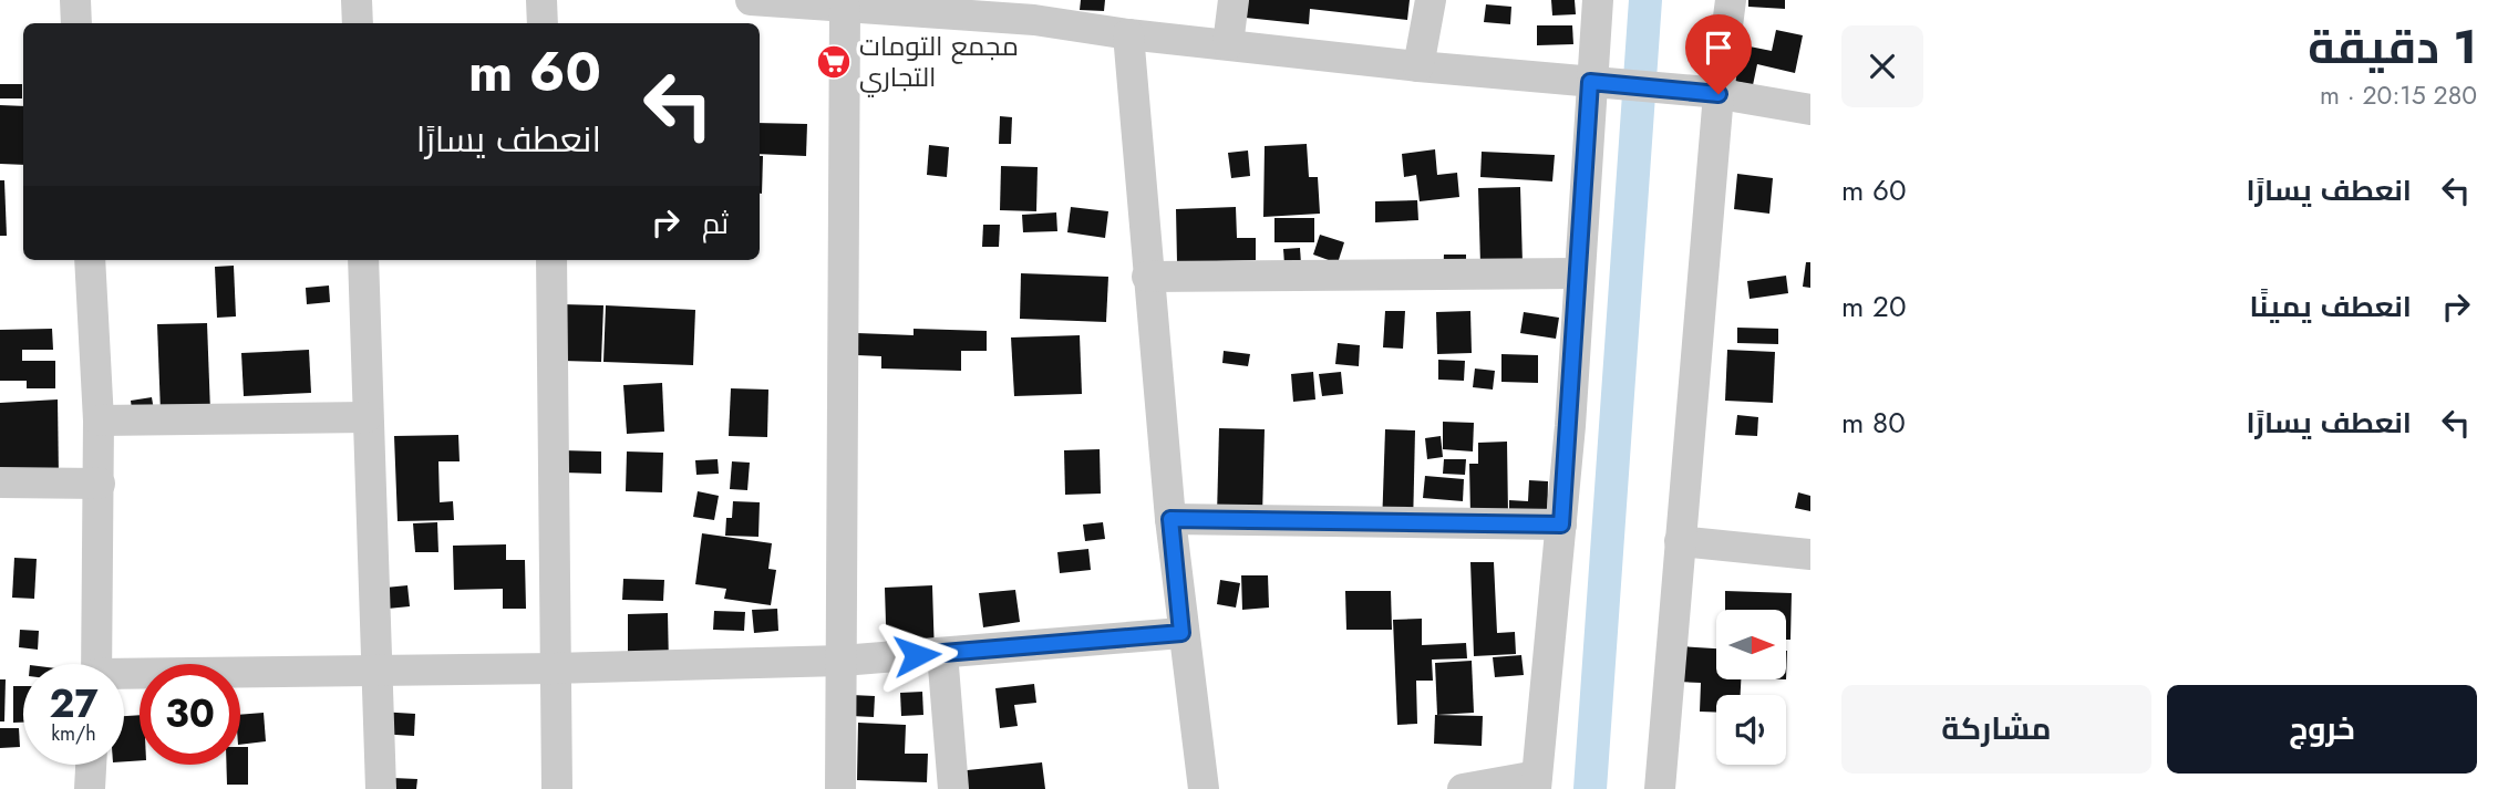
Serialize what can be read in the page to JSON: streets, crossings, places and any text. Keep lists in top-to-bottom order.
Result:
{
  "places": {
    "supermarket": ["مجمع التومات التجاري"]
  },
  "north": "right",
  "page": {
    "heading": ["1 دقيقة", "280 m · 20:15"],
    "turn": ["60 m", "انعطف يسارًا"],
    "list": [
      {
        "name": "انعطف يسارًا",
        "value": "60 m"
      },
      {
        "name": "انعطف يمينًا",
        "value": "20 m"
      },
      {
        "name": "انعطف يسارًا",
        "value": "80 m"
      }
    ],
    "then": "ثم",
    "speed": "27 km/h",
    "limit": "30",
    "buttons": ["خروج", "مشاركة"]
  }
}
